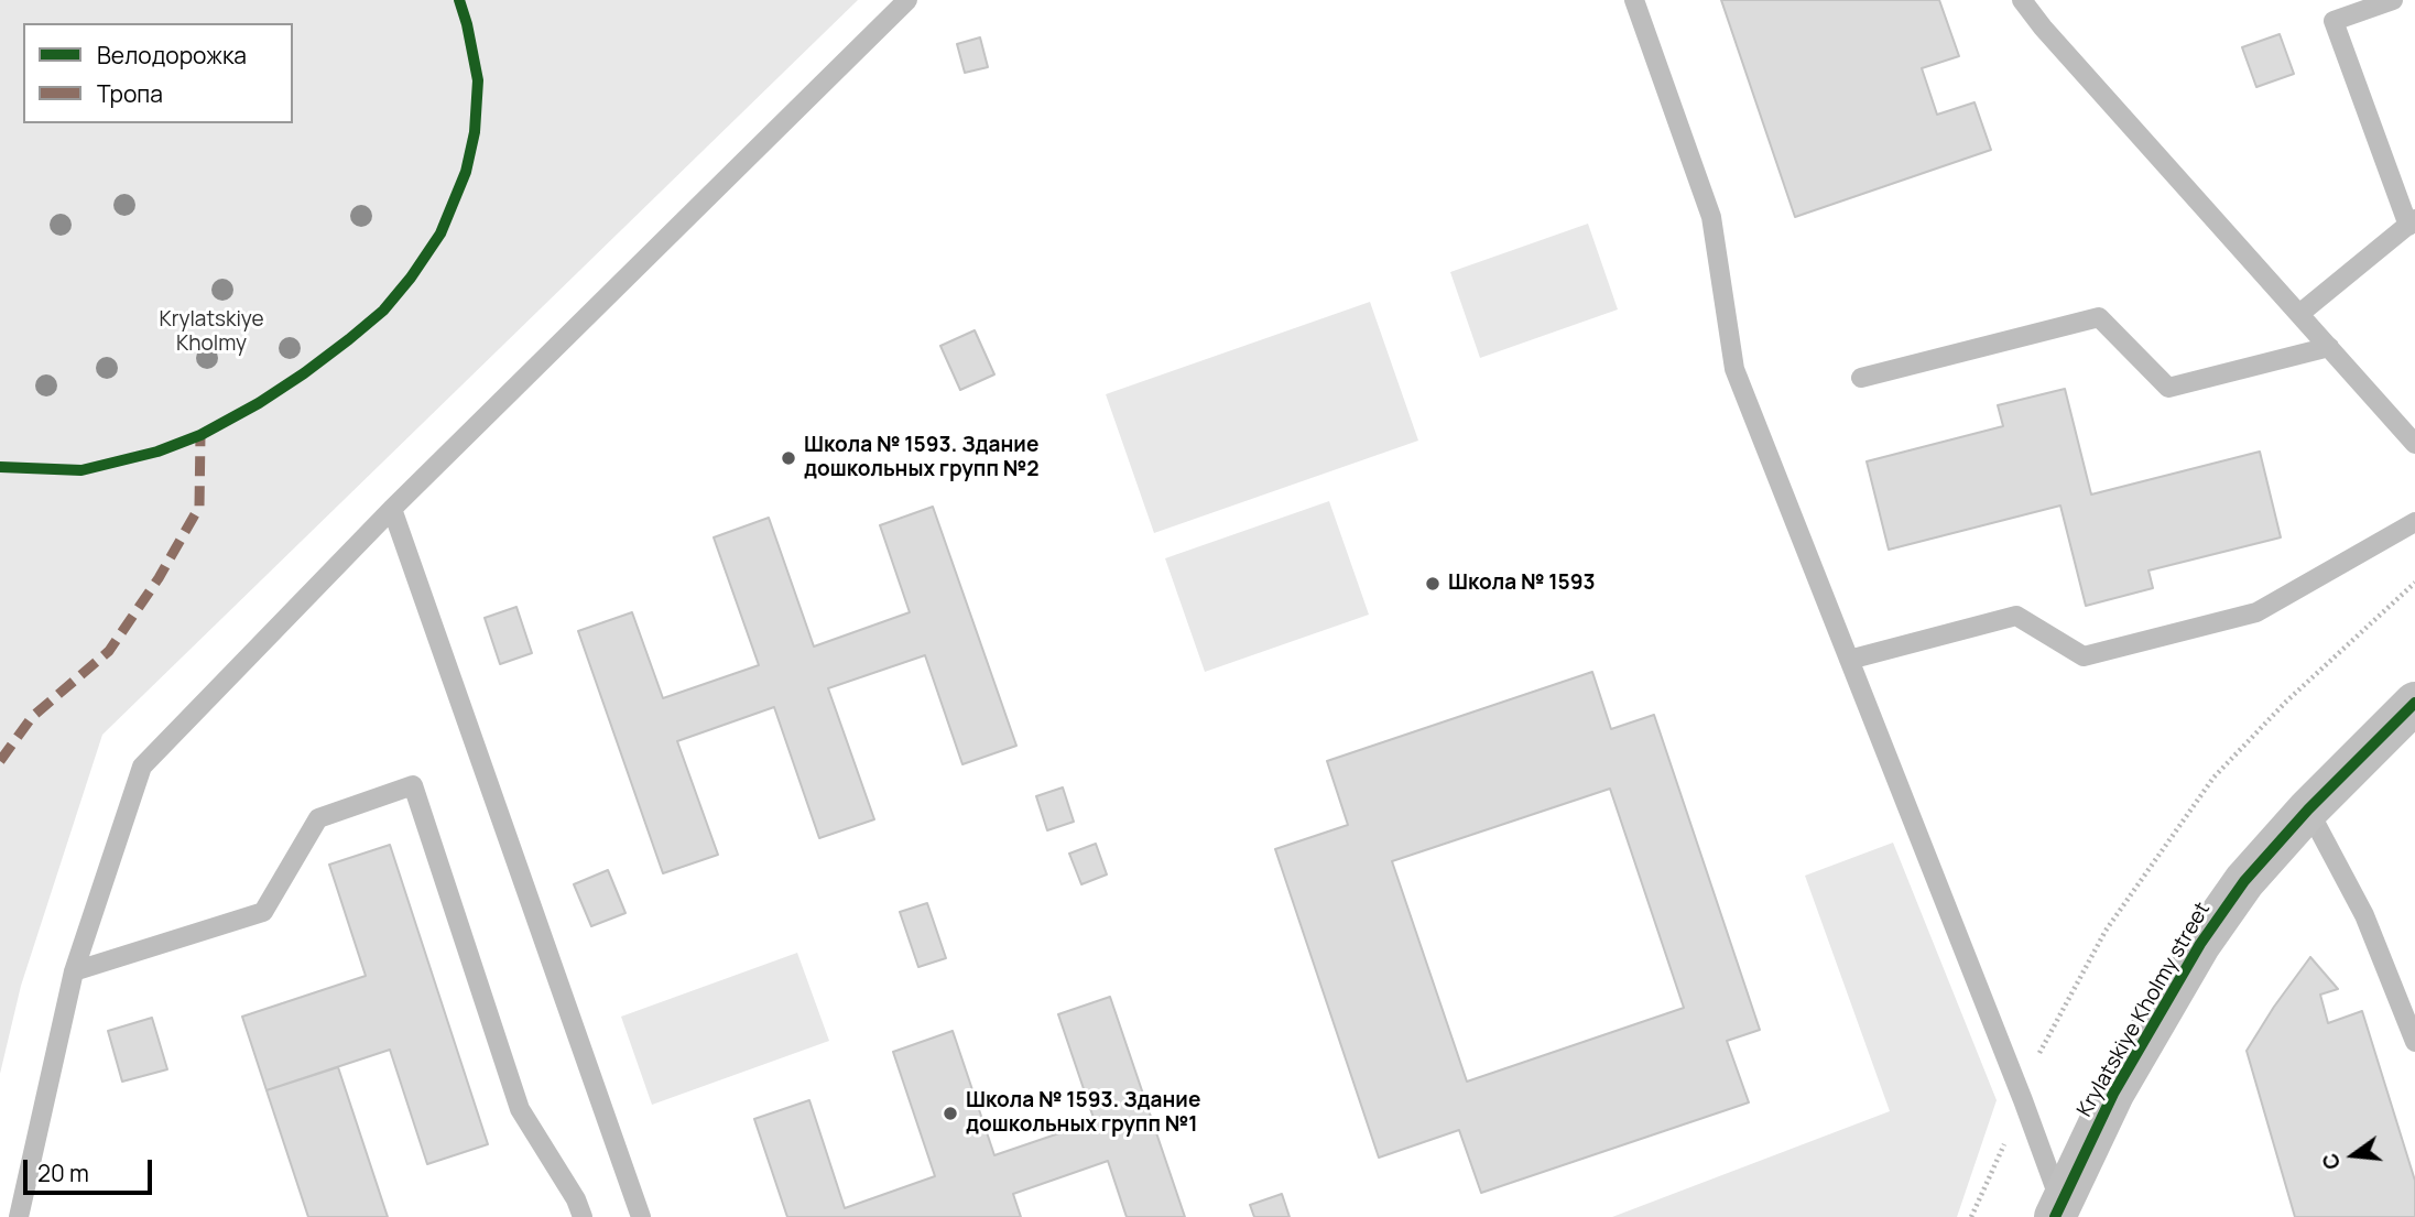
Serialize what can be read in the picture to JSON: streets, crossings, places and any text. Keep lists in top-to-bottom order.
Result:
{
  "streets": {
    "street": ["Krylatskiye Kholmy street"]
  },
  "parks": ["Krylatskiye Kholmy"],
  "places": ["Школа № 1593. Здание дошкольных групп №2", "Школа № 1593", "Школа № 1593. Здание дошкольных групп №1"],
  "legend": ["Велодорожка", "Тропа"],
  "scale_bar": "20 m",
  "north": "left"
}
